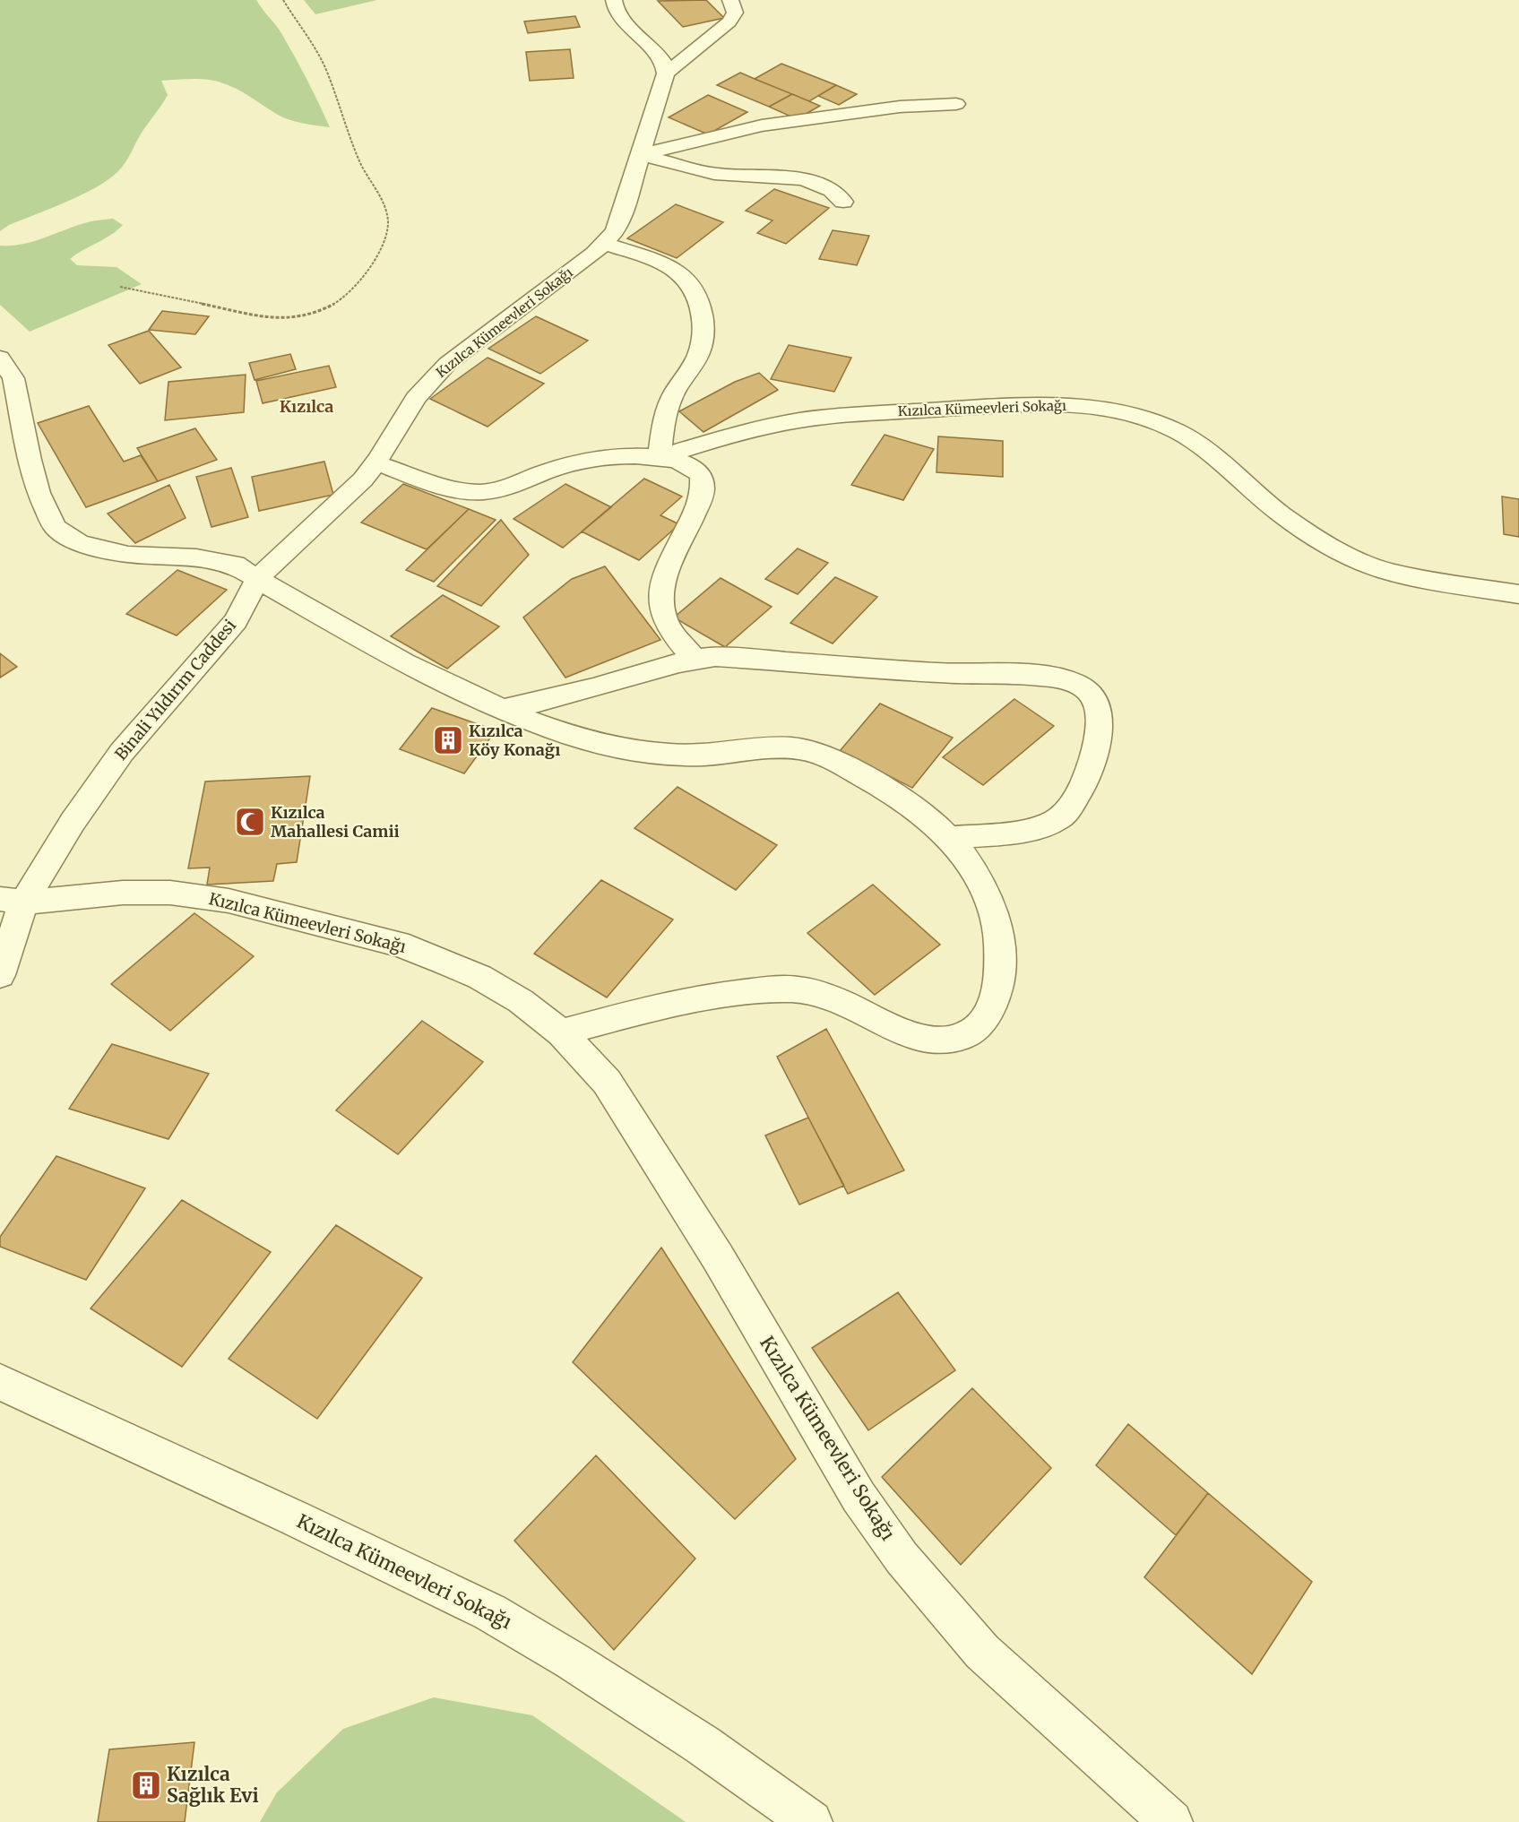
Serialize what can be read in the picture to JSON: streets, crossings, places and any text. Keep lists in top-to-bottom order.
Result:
{
  "streets": {
    "street": ["Kızılca Kümeevleri Sokağı", "Binali Yıldırım Caddesi"]
  },
  "crossings": [
    ["Kızılca Kümeevleri Sokağı", "Binali Yıldırım Caddesi"]
  ],
  "districts": ["Kızılca"],
  "places": {
    "building": ["Kızılca Köy Konağı", "Kızılca Sağlık Evi"],
    "mosque": ["Kızılca Mahallesi Camii"]
  }
}
